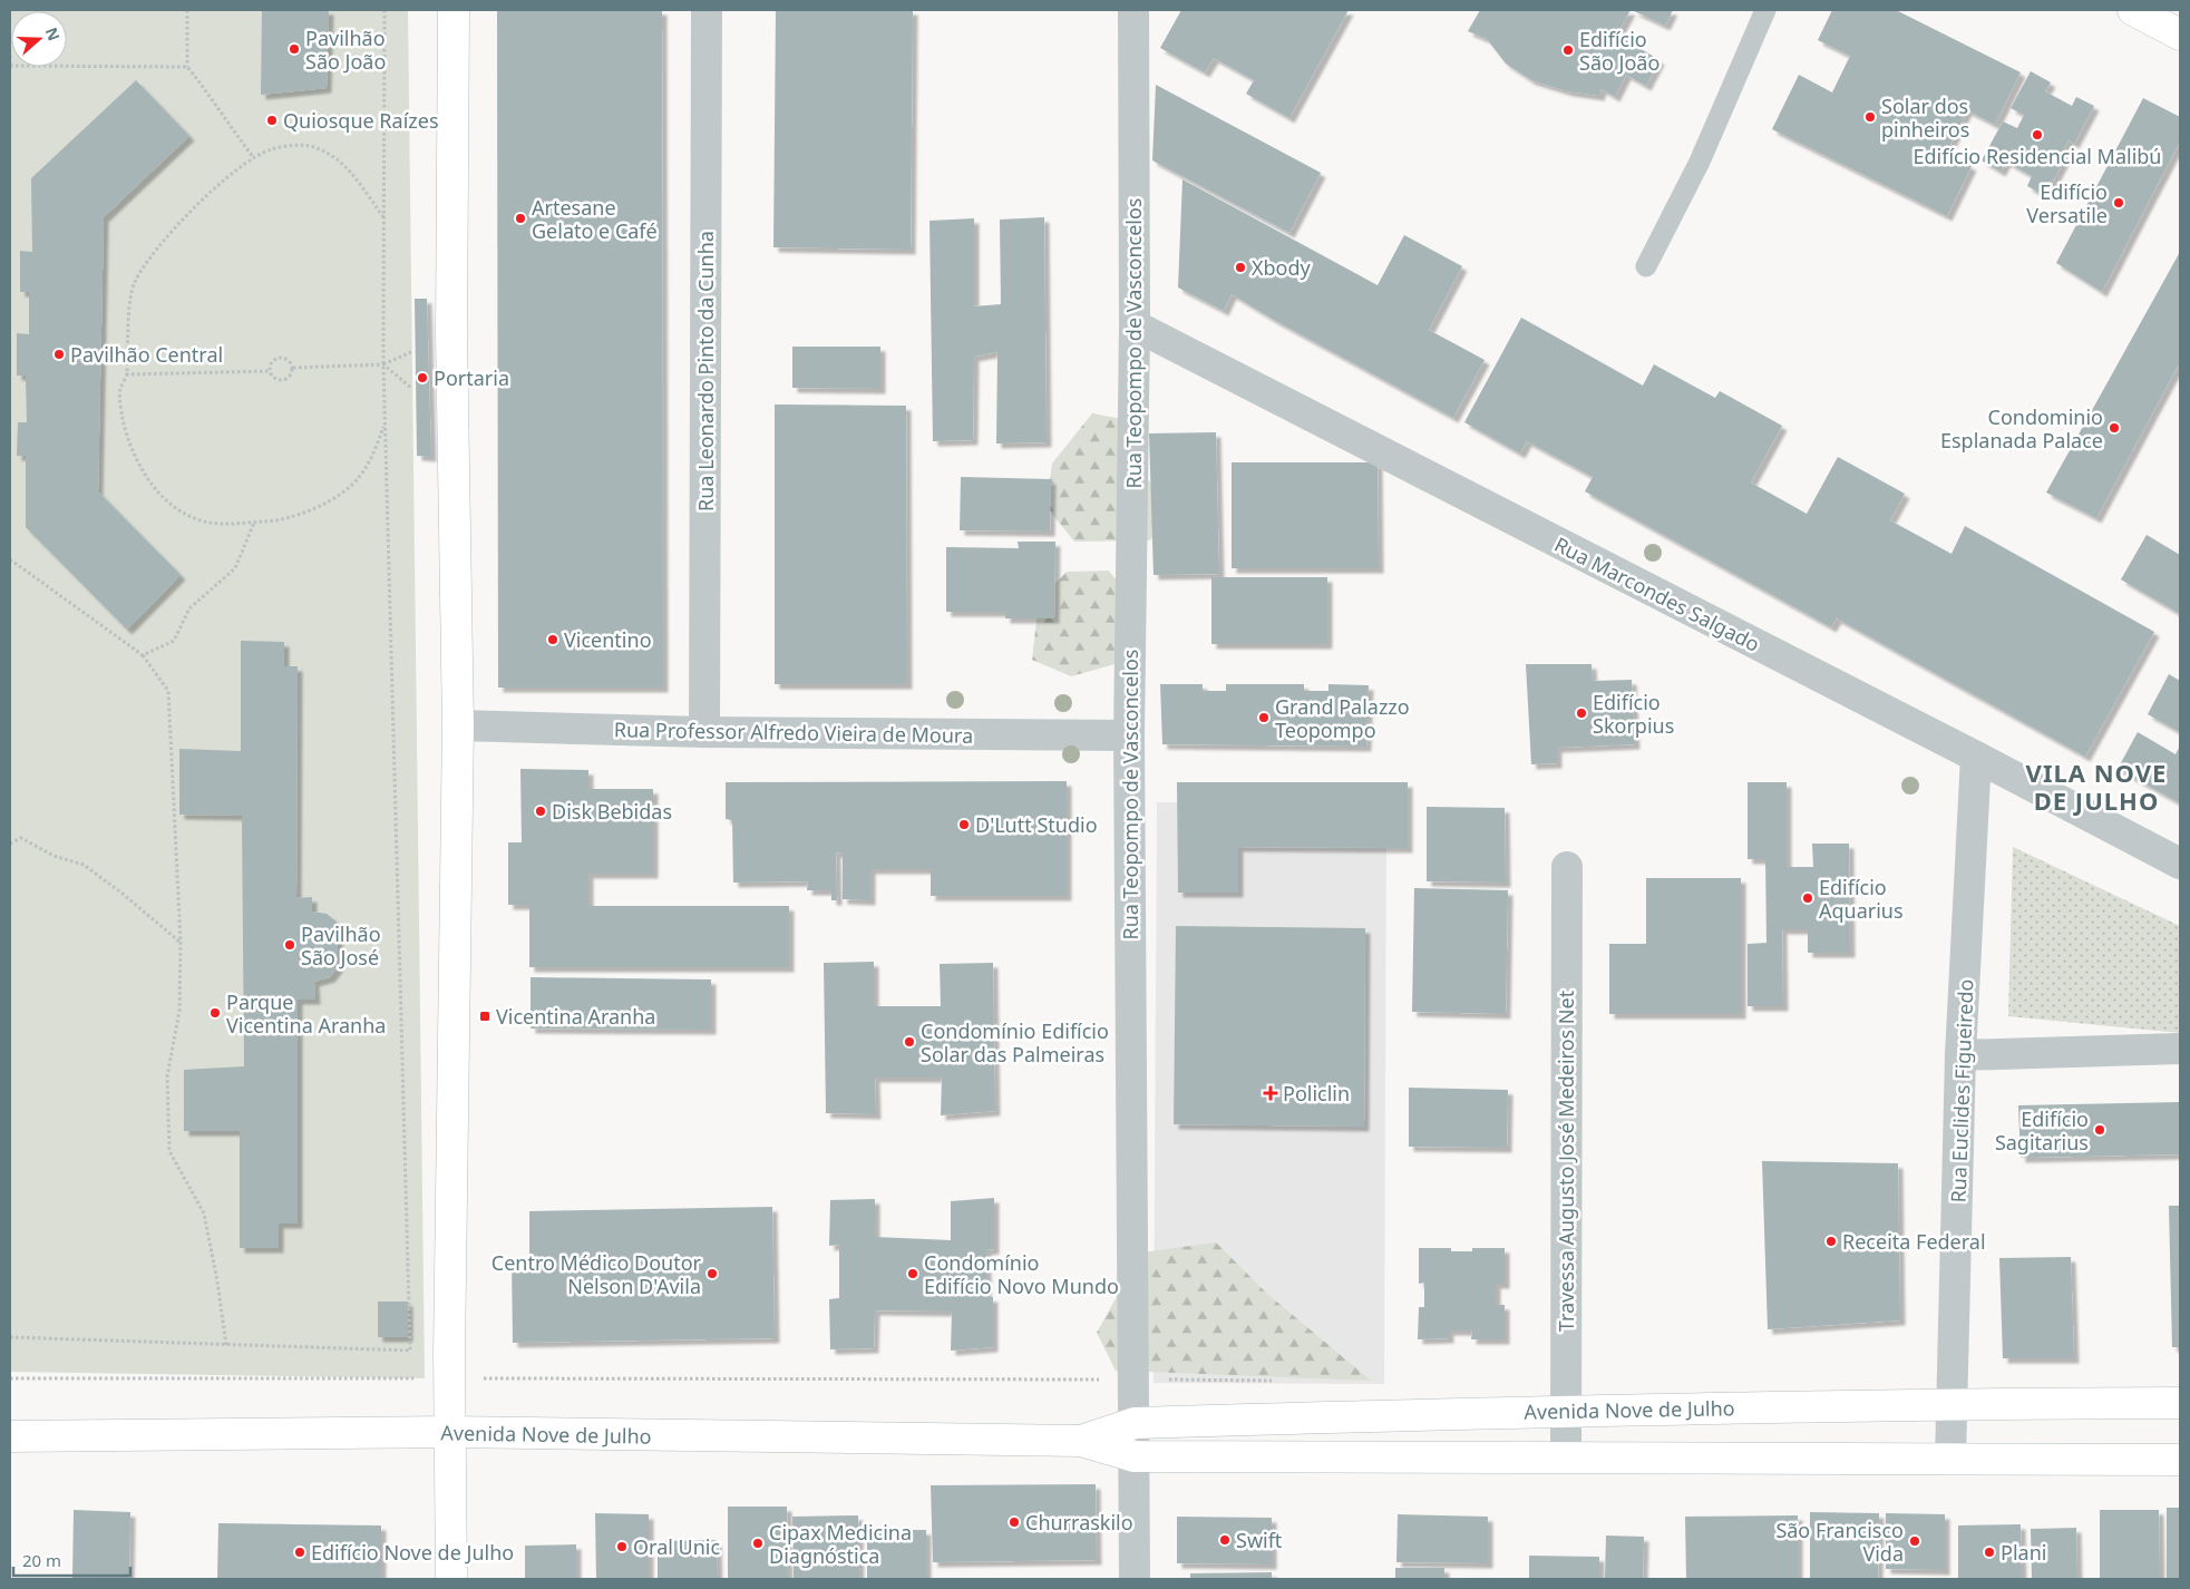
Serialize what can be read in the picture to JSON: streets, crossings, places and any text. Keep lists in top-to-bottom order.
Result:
{
  "streets": {
    "main road": ["Avenida Nove de Julho"],
    "street": [
      "Rua Teopompo de Vasconcelos",
      "Rua Leonardo Pinto da Cunha",
      "Rua Marcondes Salgado",
      "Rua Professor Alfredo Vieira de Moura",
      "Rua Euclides Figueiredo",
      "Travessa Augusto José Medeiros Net"
    ]
  },
  "crossings": [
    ["Rua Teopompo de Vasconcelos", "Rua Marcondes Salgado"],
    ["Rua Teopompo de Vasconcelos", "Rua Professor Alfredo Vieira de Moura"],
    ["Rua Teopompo de Vasconcelos", "Avenida Nove de Julho"],
    ["Rua Leonardo Pinto da Cunha", "Rua Professor Alfredo Vieira de Moura"],
    ["Rua Marcondes Salgado", "Rua Euclides Figueiredo"],
    ["Rua Euclides Figueiredo", "Avenida Nove de Julho"],
    ["Travessa Augusto José Medeiros Net", "Avenida Nove de Julho"]
  ],
  "districts": ["VILA NOVE DE JULHO"],
  "places": {
    "other": [
      "Pavilhão São João",
      "Edifício São João",
      "Solar dos pinheiros",
      "Quiosque Raízes",
      "Edifício Residencial Malibú",
      "Edifício Versatile",
      "Artesane Gelato e Café",
      "Xbody",
      "Pavilhão Central",
      "Portaria",
      "Condominio Esplanada Palace",
      "Vicentino",
      "Edifício Skorpius",
      "Grand Palazzo Teopompo",
      "Disk Bebidas",
      "D'Lutt Studio",
      "Edifício Aquarius",
      "Pavilhão São José",
      "Parque Vicentina Aranha",
      "Condomínio Edifício Solar das Palmeiras",
      "Edifício Sagitarius",
      "Receita Federal",
      "Centro Médico Doutor Nelson D'Avila",
      "Condomínio Edifício Novo Mundo",
      "Churraskilo",
      "Swift",
      "São Francisco Vida",
      "Cipax Medicina Diagnóstica",
      "Oral Unic",
      "Edifício Nove de Julho",
      "Plani"
    ],
    "transit": ["Vicentina Aranha"],
    "health": ["Policlin"]
  },
  "scale_bar": "20 m",
  "north": "right"
}
